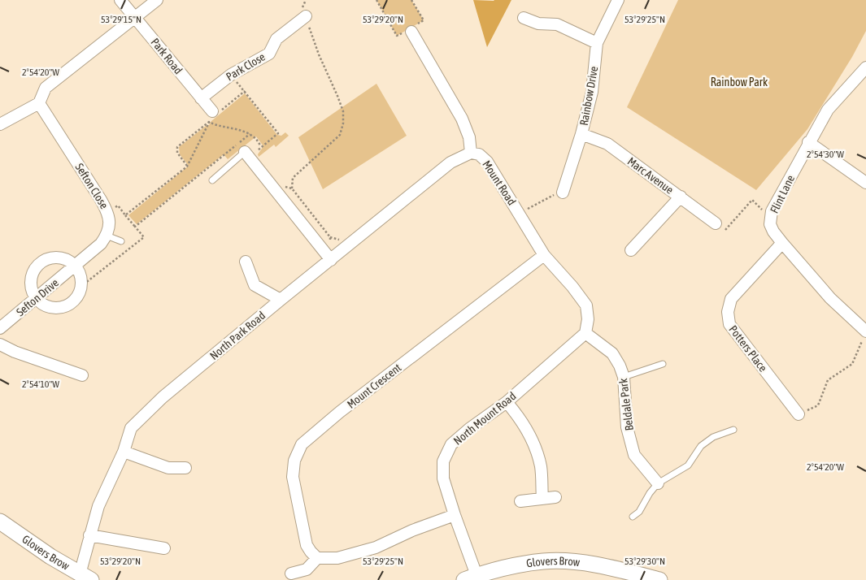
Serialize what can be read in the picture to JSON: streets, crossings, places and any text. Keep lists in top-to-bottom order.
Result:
{
  "streets": {
    "main road": ["Glovers Brow"],
    "street": [
      "Park Road",
      "Park Close",
      "Rainbow Drive",
      "Marc Avenue",
      "Mount Road",
      "Sefton Close",
      "Flint Lane",
      "Sefton Drive",
      "North Park Road",
      "Potters Place",
      "Mount Crescent",
      "Beldale Park",
      "North Mount Road"
    ]
  },
  "crossings": [
    ["Park Road", "Park Close"],
    ["Rainbow Drive", "Marc Avenue"],
    ["Mount Road", "North Park Road"],
    ["Mount Road", "Mount Crescent"],
    ["Mount Road", "Beldale Park"],
    ["Mount Road", "North Mount Road"],
    ["Flint Lane", "Potters Place"],
    ["North Park Road", "Glovers Brow"],
    ["Beldale Park", "North Mount Road"],
    ["North Mount Road", "Glovers Brow"]
  ],
  "parks": ["Rainbow Park"],
  "coordinates": [
    "53°29'15\"N",
    "53°29'20\"N",
    "53°29'25\"N",
    "2°54'20\"W",
    "2°54'30\"W",
    "2°54'10\"W",
    "53°29'30\"N"
  ]
}
